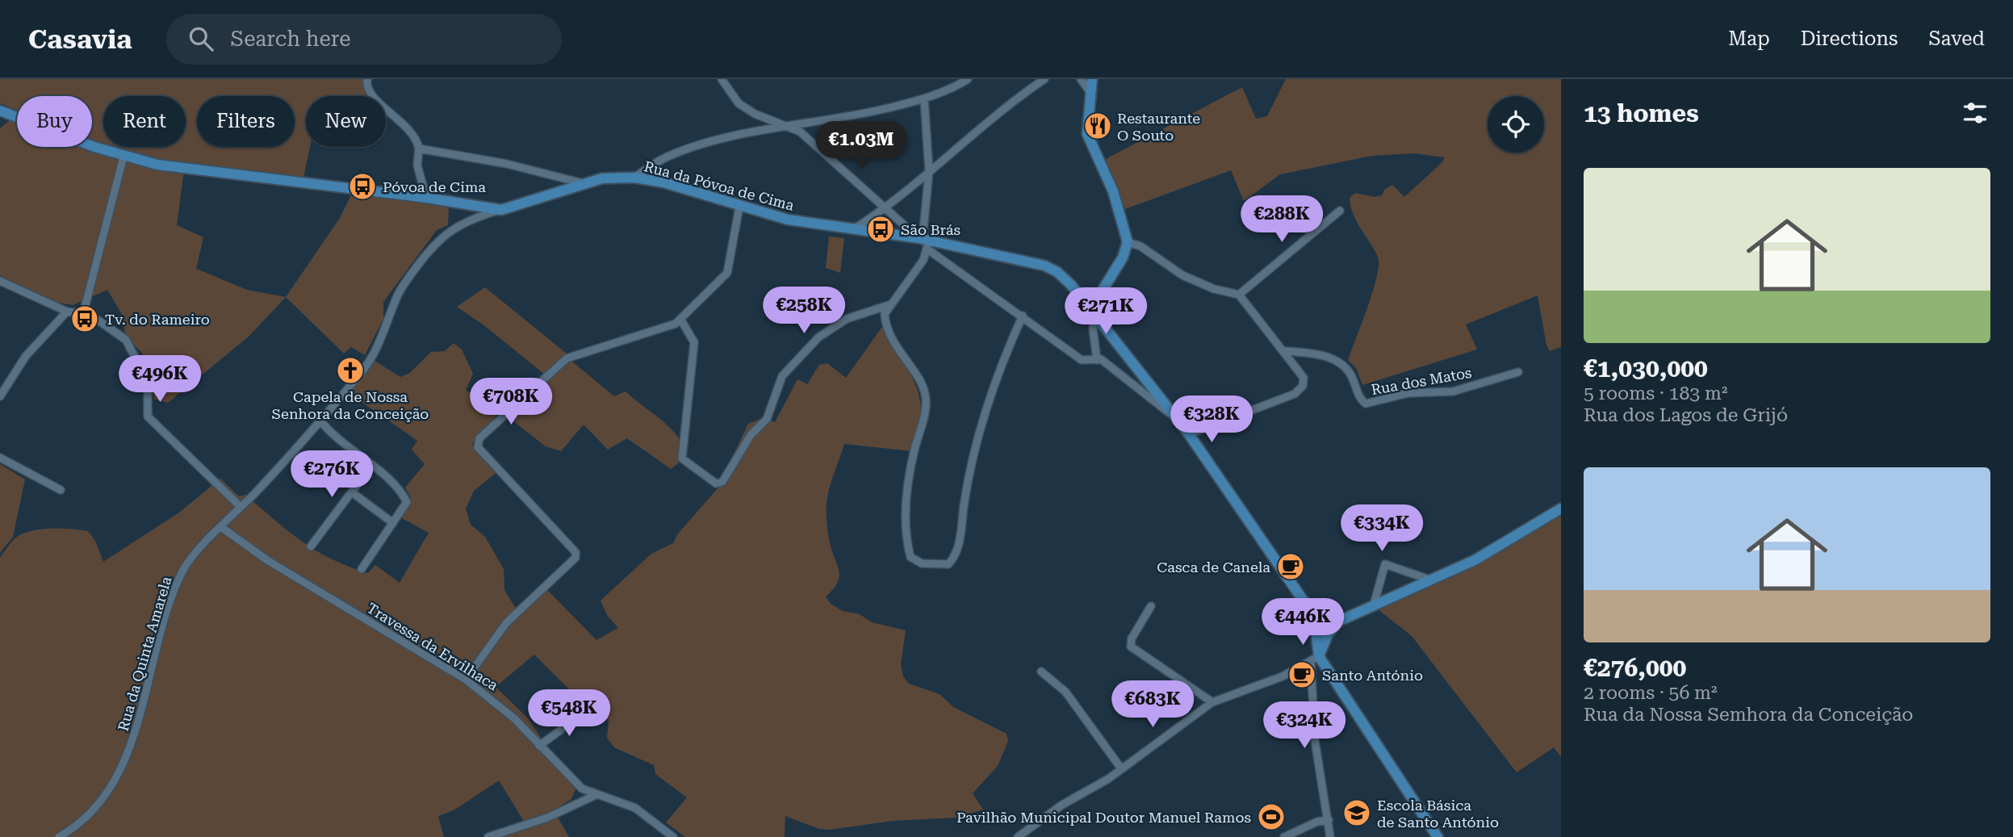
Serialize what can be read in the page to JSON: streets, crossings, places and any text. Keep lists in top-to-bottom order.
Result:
{
  "streets": {
    "main road": ["Rua da Póvoa de Cima"],
    "street": ["Rua dos Matos", "Travessa da Ervilhaca", "Rua da Quinta Amarela"]
  },
  "crossings": [
    ["Rua da Póvoa de Cima", "Rua da Quinta Amarela"],
    ["Travessa da Ervilhaca", "Rua da Quinta Amarela"]
  ],
  "places": {
    "restaurant": ["Restaurante O Souto"],
    "bus stop": ["Póvoa de Cima", "São Brás", "Tv. do Rameiro"],
    "church": ["Capela de Nossa Senhora da Conceição"],
    "cafe": ["Casca de Canela", "Santo António"],
    "school or university": ["Escola Básica de Santo António"],
    "sports": ["Pavilhão Municipal Doutor Manuel Ramos"]
  },
  "page": {
    "header": "Casavia",
    "search": "Search here",
    "nav": ["Map", "Directions", "Saved"],
    "heading": "13 homes",
    "chip": [
      "Buy",
      "Rent",
      "Filters",
      "New"
    ],
    "price": [
      "€1.03M",
      "€288K",
      "€258K",
      "€271K",
      "€496K",
      "€708K",
      "€328K",
      "€276K",
      "€334K",
      "€446K",
      "€683K",
      "€548K",
      "€324K"
    ],
    "list": [
      {
        "name": "€1,030,000",
        "note": "5 rooms · 183 m² · Rua dos Lagos de Grijó"
      },
      {
        "name": "€276,000",
        "note": "2 rooms · 56 m² · Rua da Nossa Semhora da Conceição"
      }
    ]
  }
}
